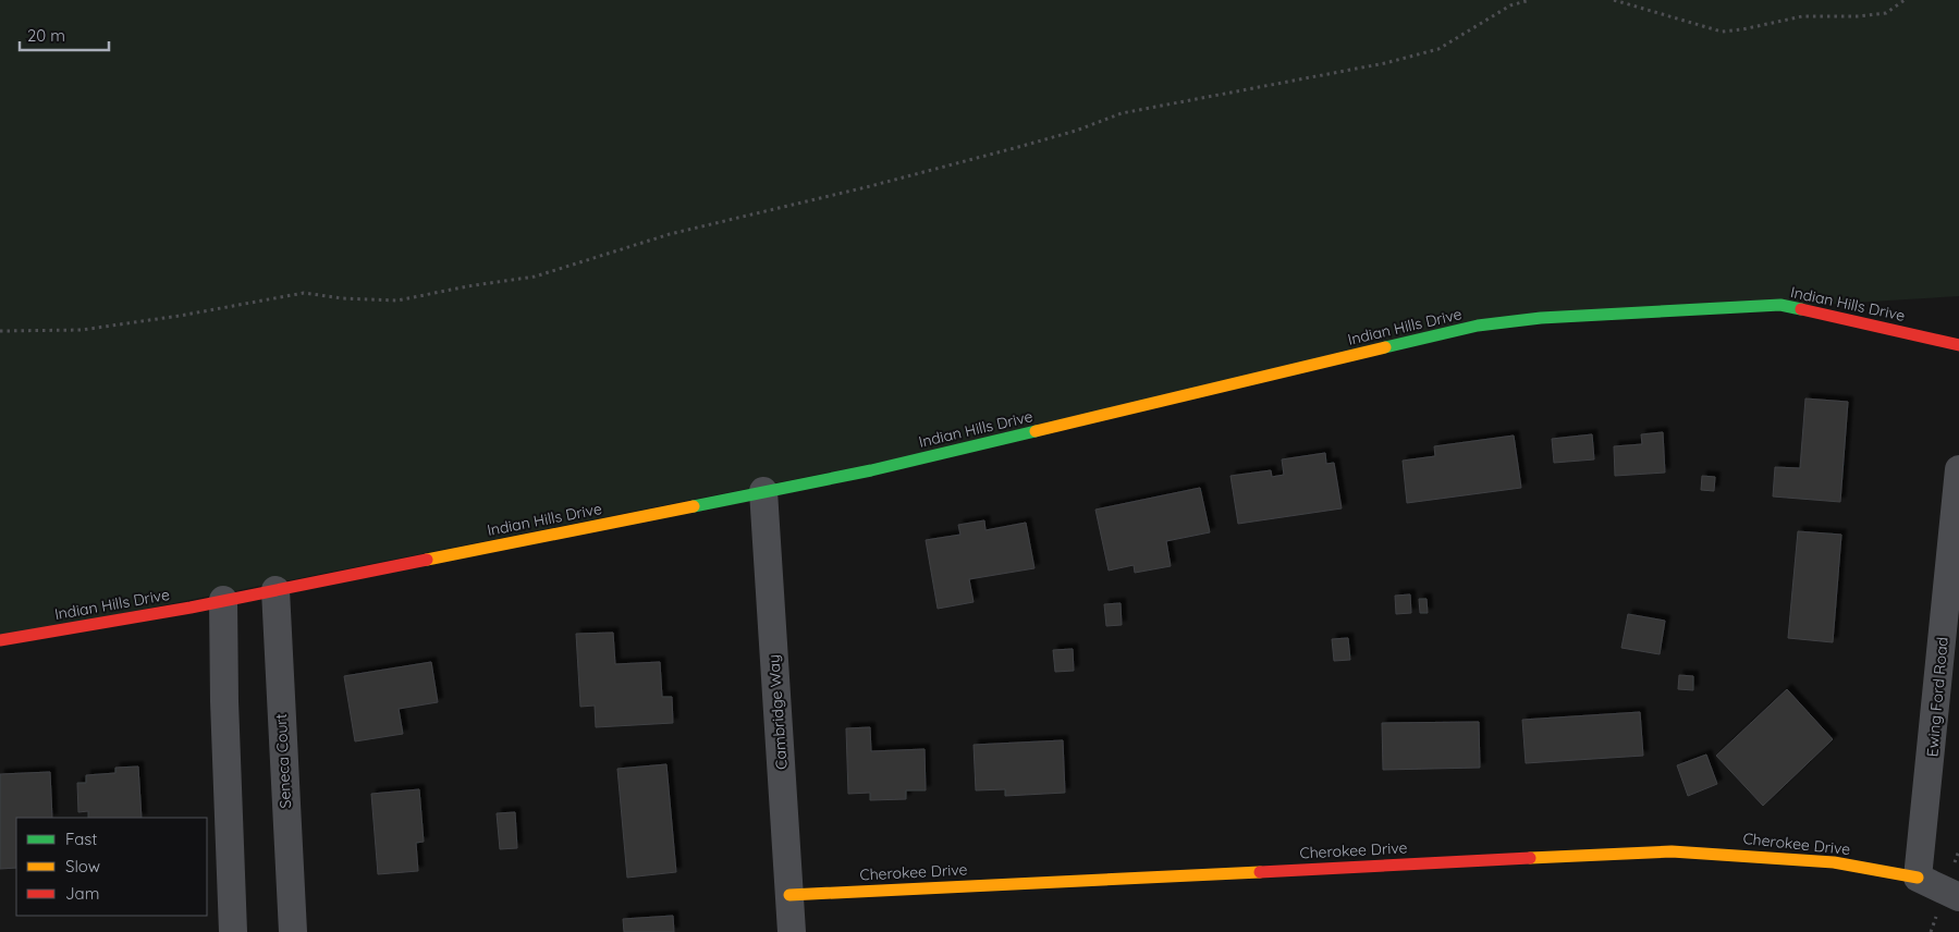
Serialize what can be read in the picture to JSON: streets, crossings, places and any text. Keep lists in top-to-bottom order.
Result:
{
  "streets": {
    "street": [
      "Indian Hills Drive",
      "Ewing Ford Road",
      "Cambridge Way",
      "Seneca Court",
      "Cherokee Drive"
    ]
  },
  "crossings": [
    ["Indian Hills Drive", "Cambridge Way"],
    ["Indian Hills Drive", "Seneca Court"],
    ["Ewing Ford Road", "Cherokee Drive"],
    ["Cambridge Way", "Cherokee Drive"]
  ],
  "legend": ["Fast", "Slow", "Jam"],
  "scale_bar": "20 m"
}
